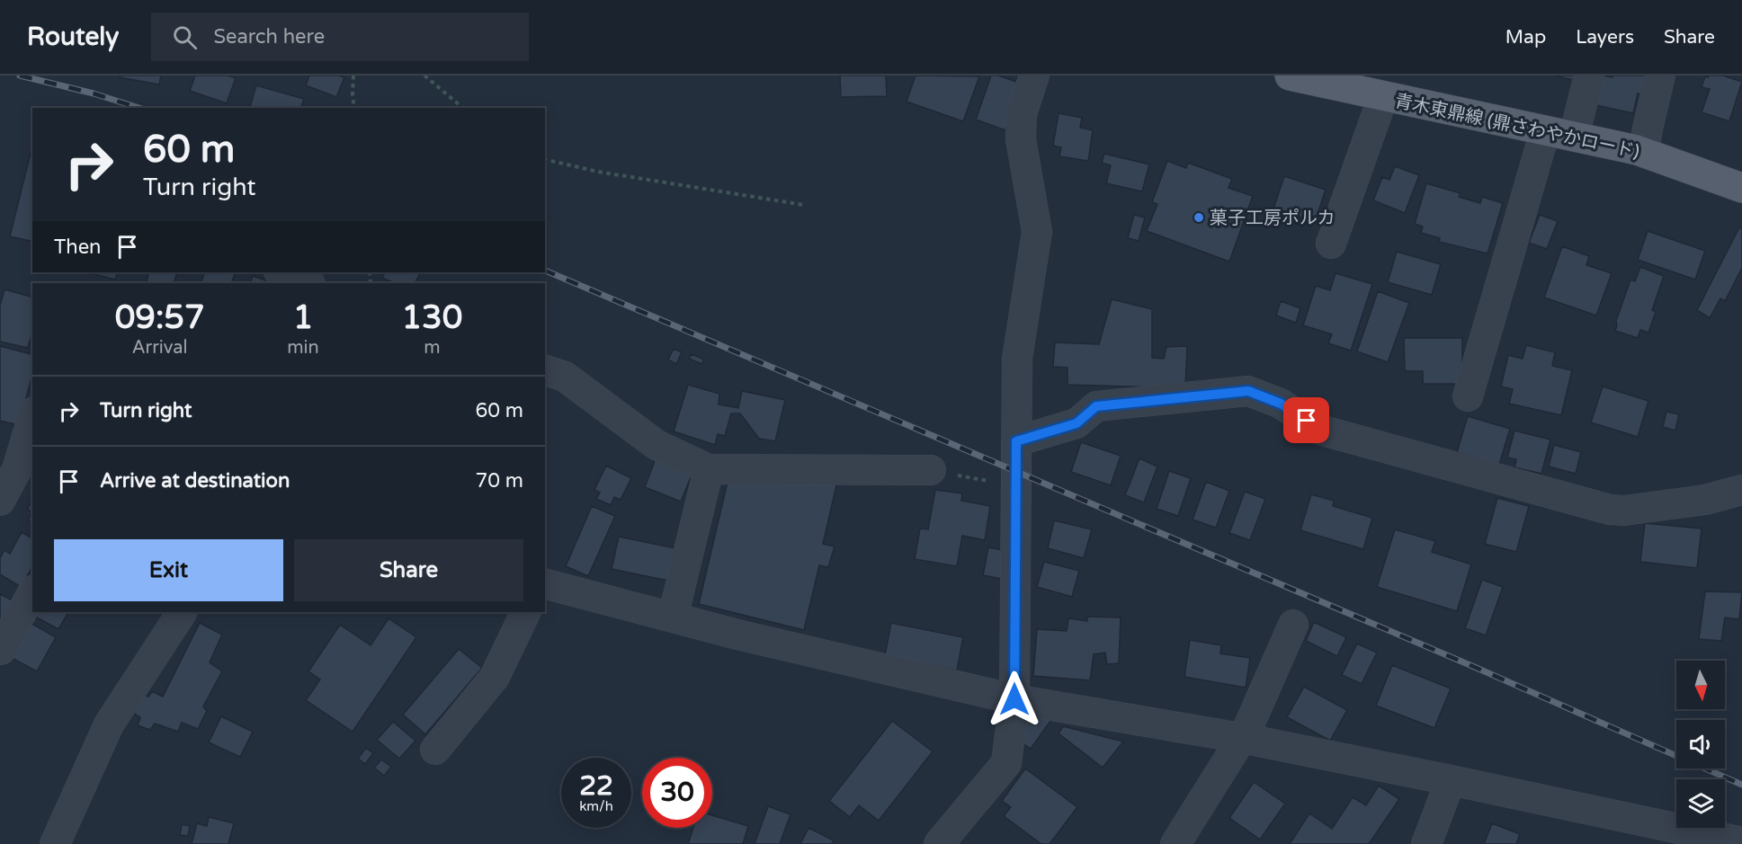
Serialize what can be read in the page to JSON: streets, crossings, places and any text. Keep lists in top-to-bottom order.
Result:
{
  "streets": {
    "main road": ["青木東鼎線 (鼎さわやかロード)"]
  },
  "places": ["菓子工房ポルカ"],
  "north": "bottom",
  "page": {
    "header": "Routely",
    "search": "Search here",
    "nav": ["Map", "Layers", "Share"],
    "turn": ["60 m", "Turn right"],
    "then": "Then",
    "eta": [
      "09:57",
      "Arrival",
      "1",
      "min",
      "130",
      "m"
    ],
    "list": [
      {
        "name": "Turn right",
        "value": "60 m"
      },
      {
        "name": "Arrive at destination",
        "value": "70 m"
      }
    ],
    "buttons": ["Exit", "Share"],
    "speed": "22 km/h",
    "limit": "30"
  }
}
